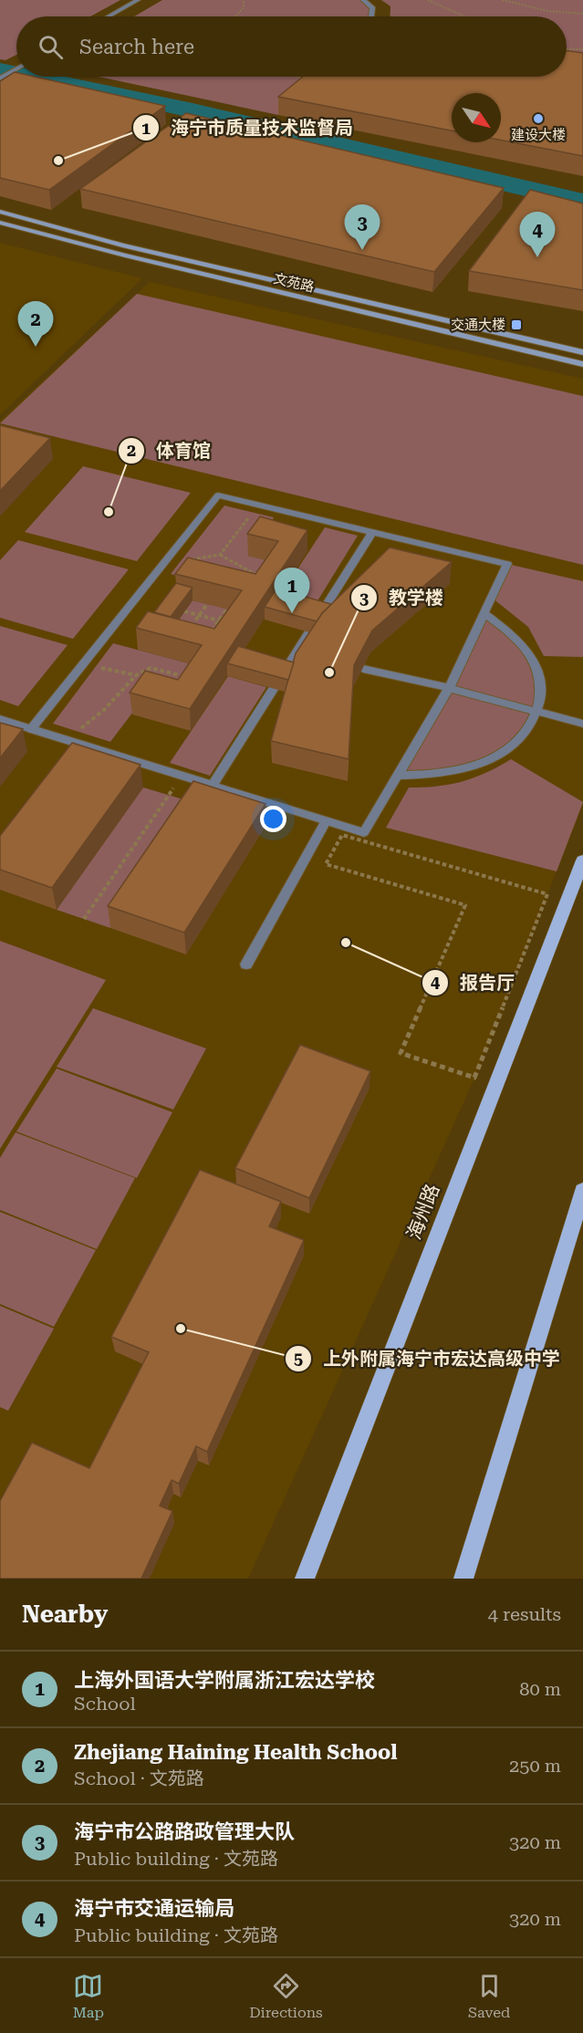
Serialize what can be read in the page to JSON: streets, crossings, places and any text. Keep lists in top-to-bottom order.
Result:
{
  "streets": {
    "main road": ["文苑路", "海州路"]
  },
  "places": {
    "other": [
      "建设大楼",
      "海宁市质量技术监督局",
      "体育馆",
      "教学楼",
      "报告厅",
      "上外附属海宁市宏达高级中学"
    ],
    "transit": ["交通大楼"]
  },
  "north": "bottom right",
  "page": {
    "search": "Search here",
    "pins": [
      "3",
      "4",
      "2",
      "1"
    ],
    "heading": ["Nearby", "4 results"],
    "list": [
      {
        "mark": "1",
        "name": "上海外国语大学附属浙江宏达学校",
        "note": "School",
        "value": "80 m"
      },
      {
        "mark": "2",
        "name": "Zhejiang Haining Health School",
        "note": "School · 文苑路",
        "value": "250 m"
      },
      {
        "mark": "3",
        "name": "海宁市公路路政管理大队",
        "note": "Public building · 文苑路",
        "value": "320 m"
      },
      {
        "mark": "4",
        "name": "海宁市交通运输局",
        "note": "Public building · 文苑路",
        "value": "320 m"
      }
    ],
    "nav": ["Map", "Directions", "Saved"]
  }
}
